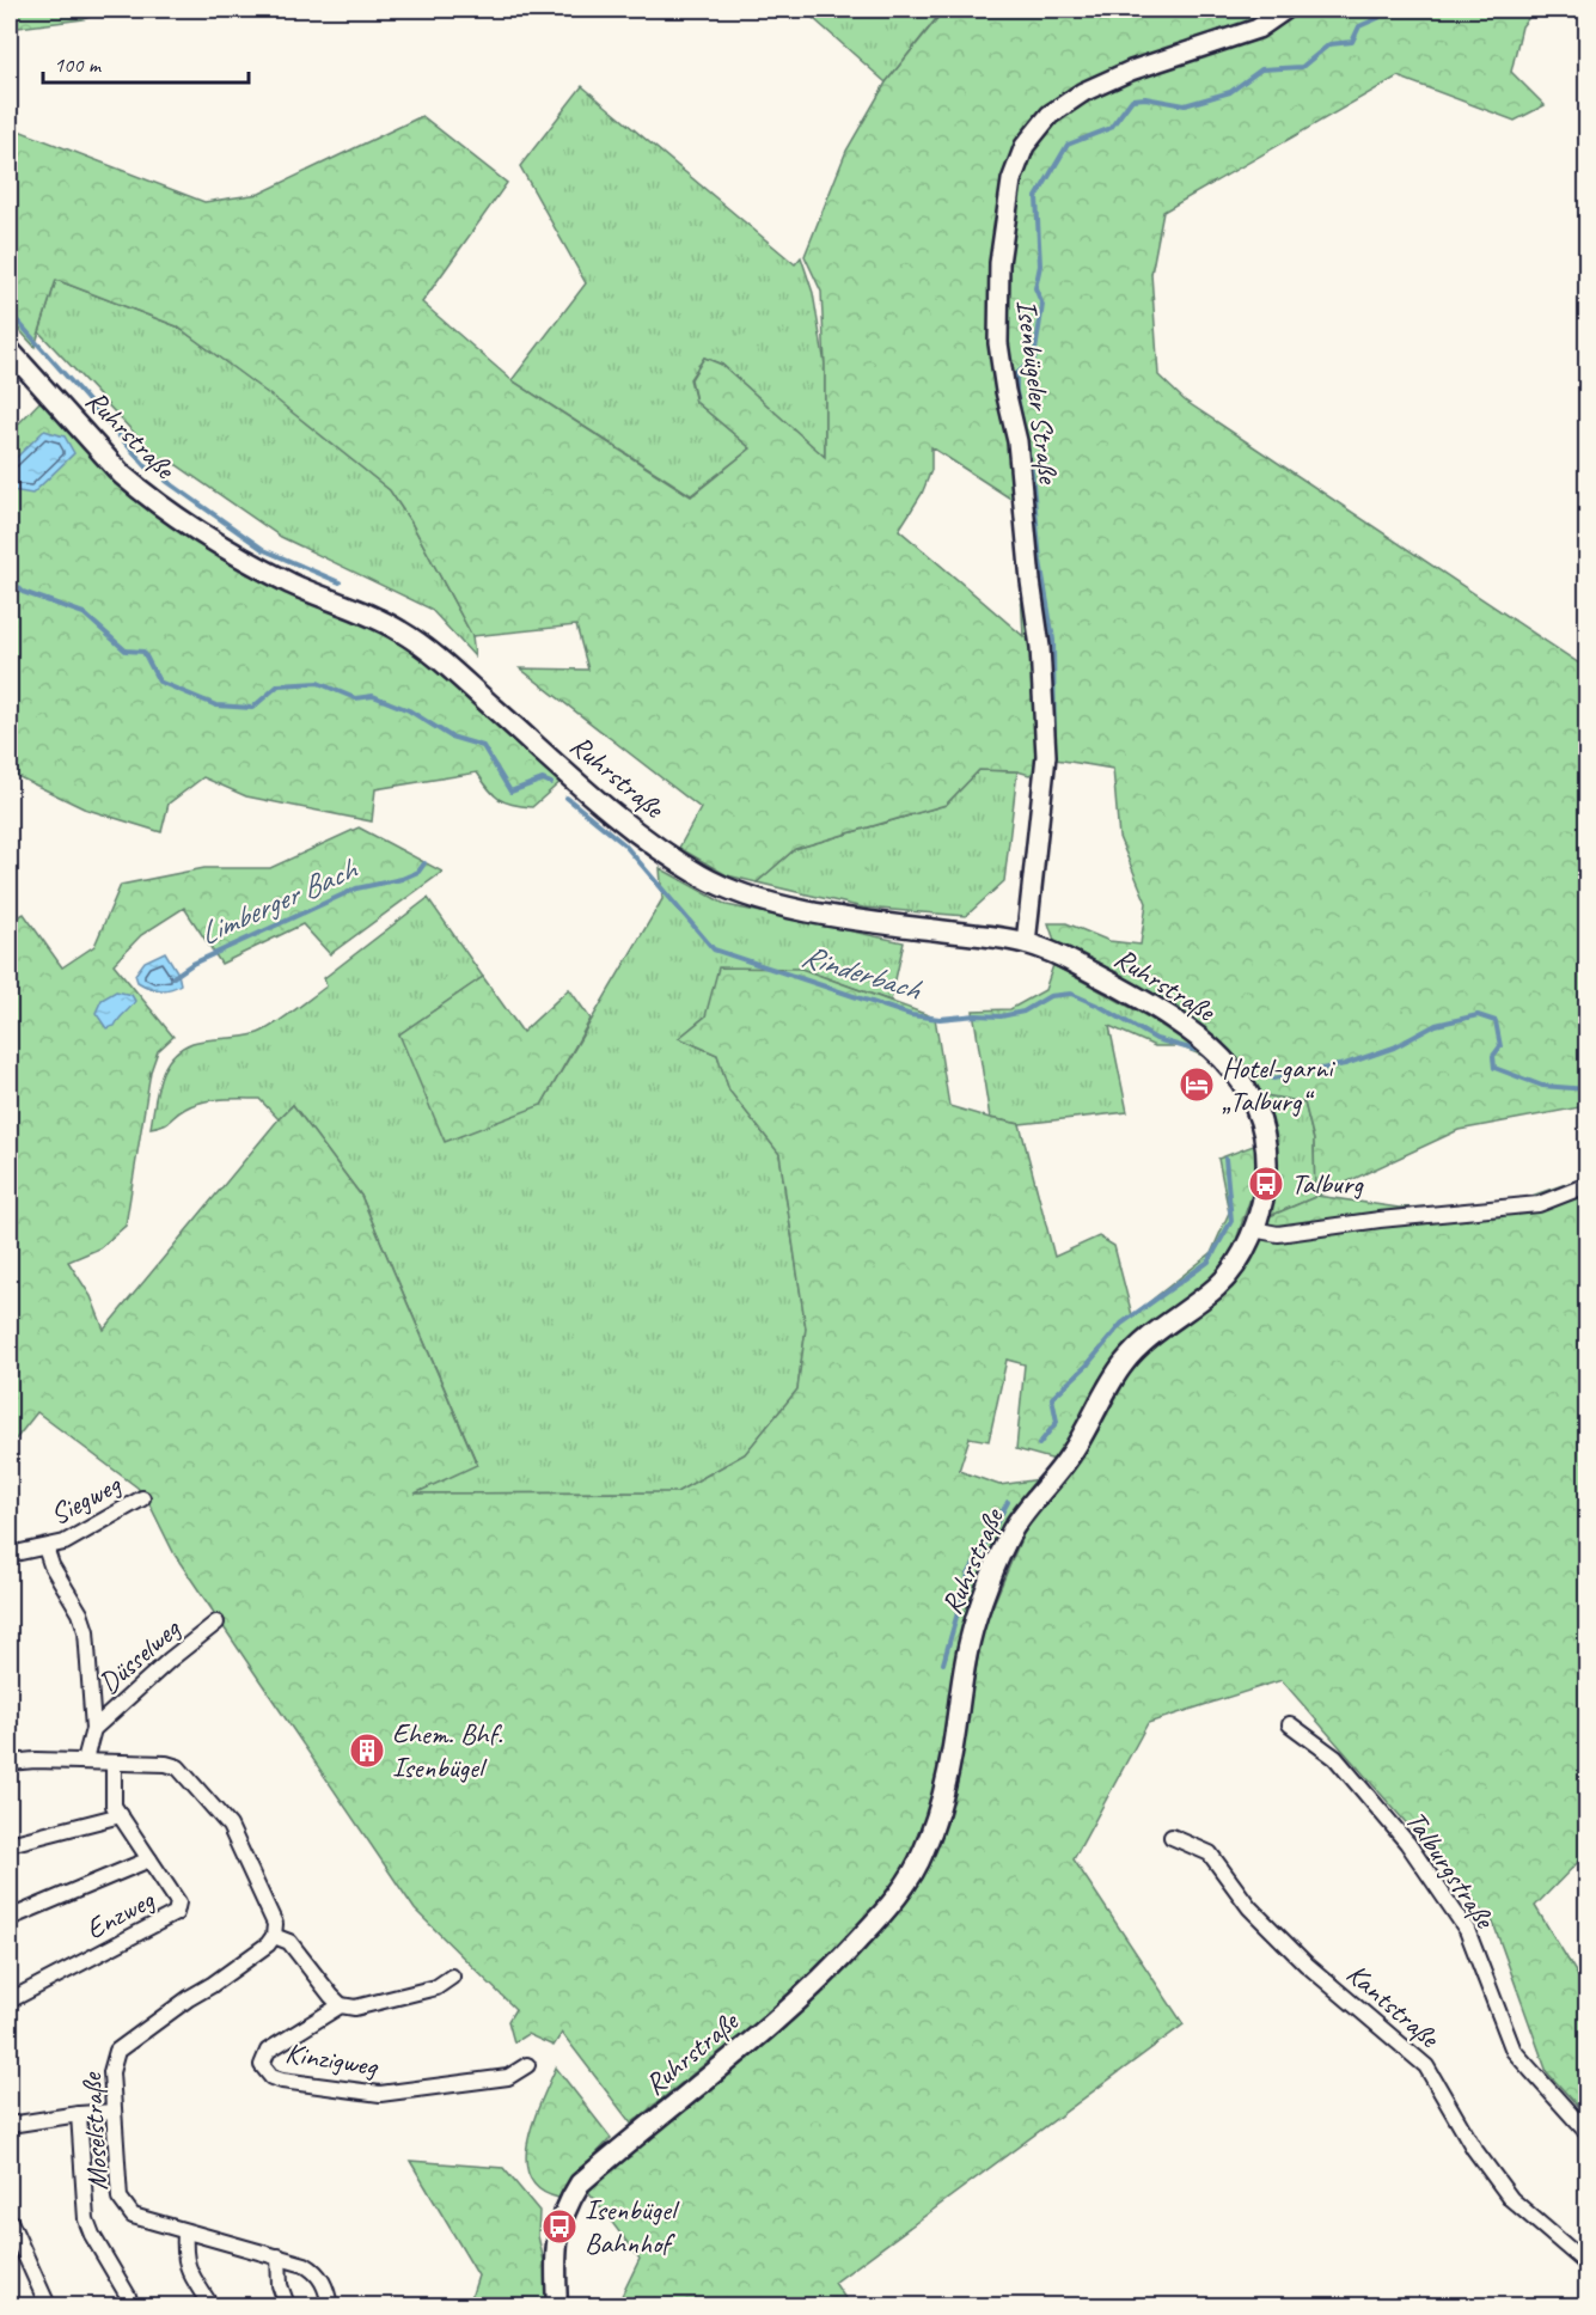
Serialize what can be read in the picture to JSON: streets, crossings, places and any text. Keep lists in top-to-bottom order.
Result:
{
  "streets": {
    "main road": ["Ruhrstraße"],
    "street": [
      "Isenbügeler Straße",
      "Siegweg",
      "Düsselweg",
      "Talburgstraße",
      "Enzweg",
      "Kantstraße",
      "Kinzigweg",
      "Moselstraße"
    ]
  },
  "crossings": [
    ["Isenbügeler Straße", "Ruhrstraße"]
  ],
  "water": ["Limberger Bach", "Rinderbach"],
  "places": {
    "hotel": ["Hotel-garni „Talburg“"],
    "bus stop": ["Talburg", "Isenbügel Bahnhof"],
    "building": ["Ehem. Bhf. Isenbügel"]
  },
  "scale_bar": "100 m"
}
